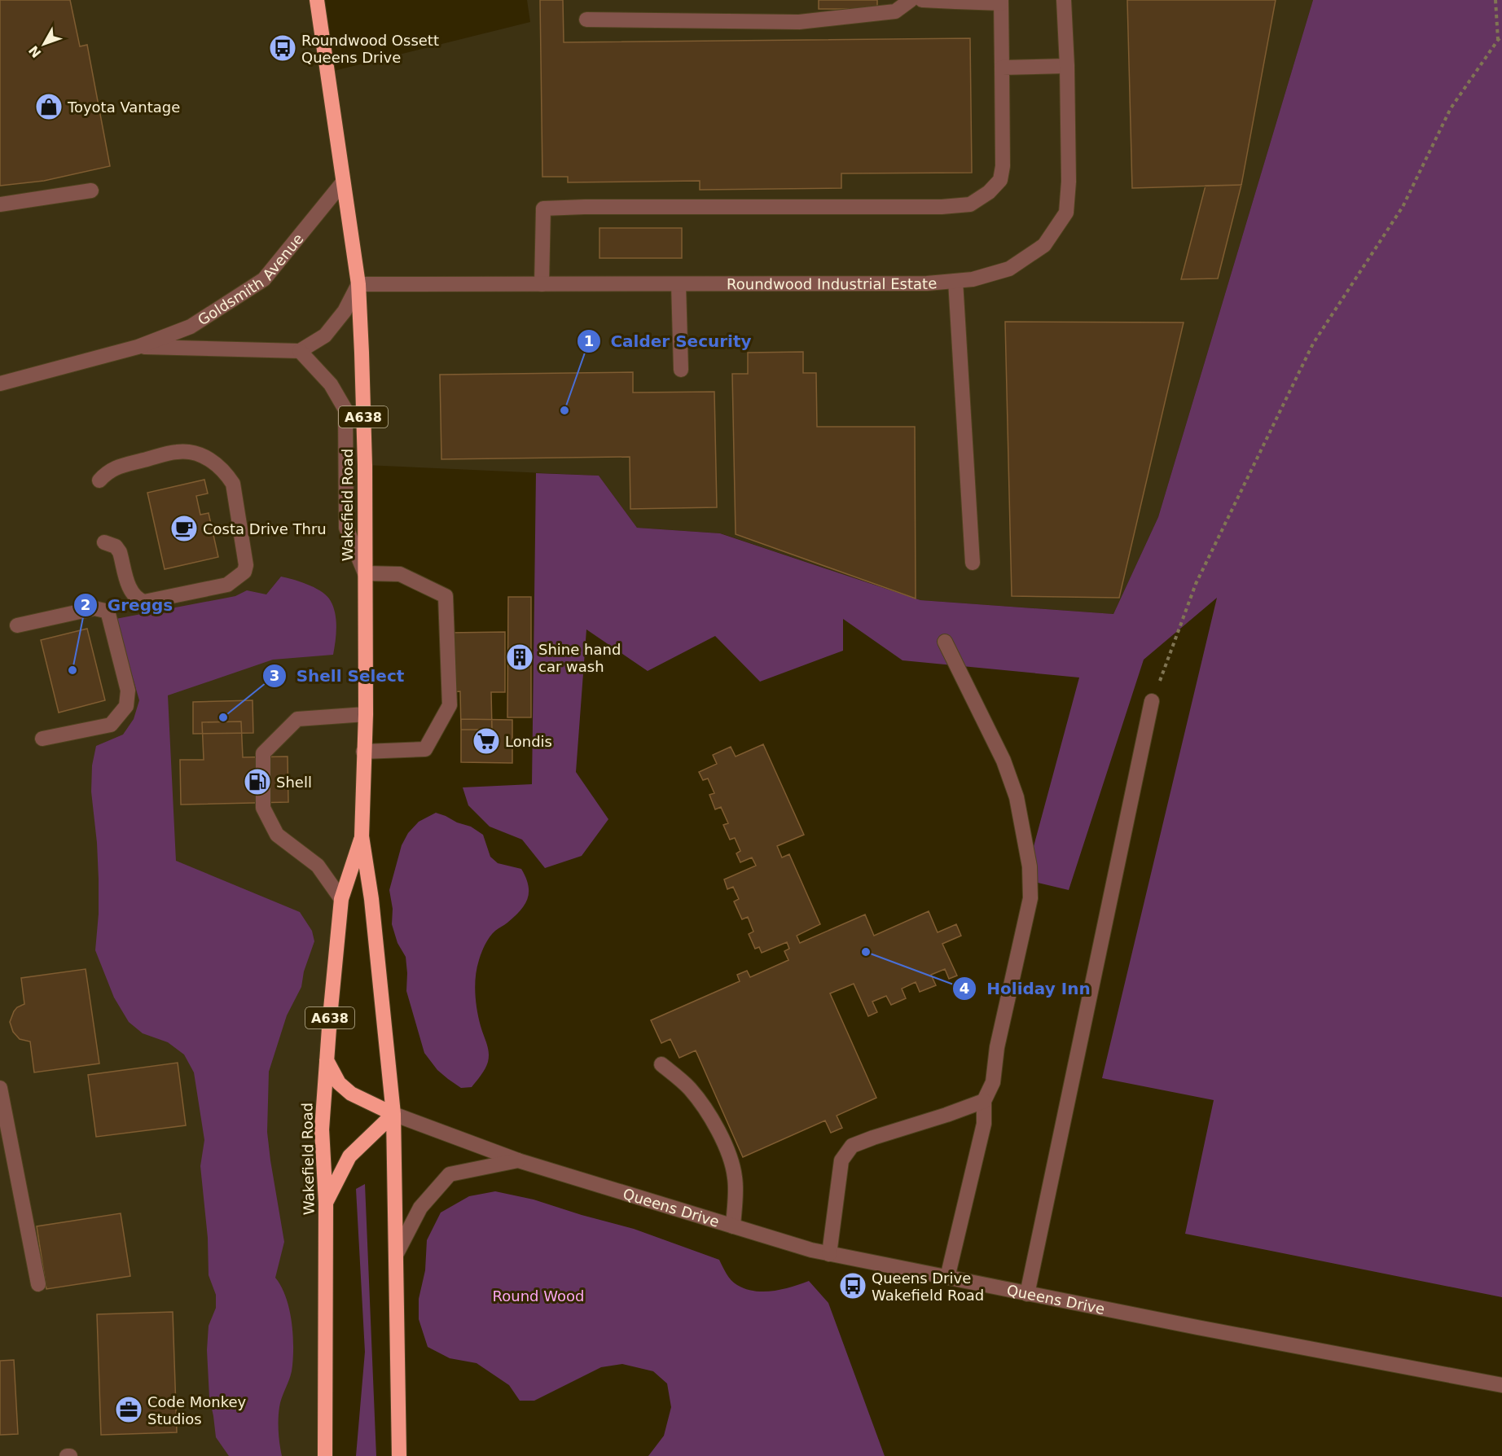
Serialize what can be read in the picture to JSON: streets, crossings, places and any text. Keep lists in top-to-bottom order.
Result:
{
  "streets": {
    "highway": ["A638", "Wakefield Road"],
    "street": ["Goldsmith Avenue", "Roundwood Industrial Estate", "Queens Drive"]
  },
  "crossings": [
    ["Goldsmith Avenue", "Wakefield Road"],
    ["Roundwood Industrial Estate", "Wakefield Road"],
    ["Wakefield Road", "Queens Drive"]
  ],
  "parks": ["Round Wood"],
  "places": {
    "bus stop": ["Roundwood Ossett Queens Drive", "Queens Drive Wakefield Road"],
    "shop": ["Toyota Vantage"],
    "other": [
      "Calder Security",
      "Greggs",
      "Shell Select",
      "Holiday Inn"
    ],
    "cafe": ["Costa Drive Thru"],
    "building": ["Shine hand car wash"],
    "supermarket": ["Londis"],
    "fuel station": ["Shell"],
    "office": ["Code Monkey Studios"]
  },
  "north": "bottom left"
}
